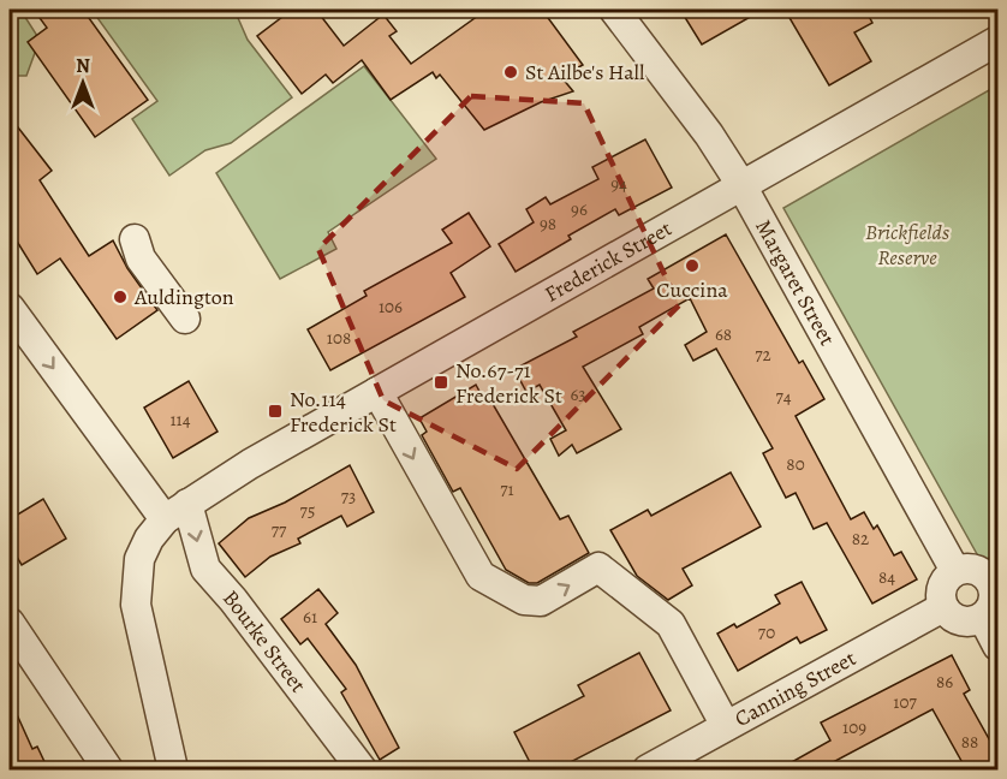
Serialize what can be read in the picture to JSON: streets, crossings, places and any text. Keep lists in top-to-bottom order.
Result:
{
  "streets": {
    "street": [
      "Frederick Street",
      "Margaret Street",
      "Bourke Street",
      "Canning Street"
    ]
  },
  "crossings": [
    ["Frederick Street", "Margaret Street"],
    ["Frederick Street", "Bourke Street"],
    ["Margaret Street", "Canning Street"]
  ],
  "parks": ["Brickfields Reserve"],
  "places": {
    "other": ["St Ailbe's Hall", "Cuccina", "Auldington"],
    "transit": ["No.67-71 Frederick St", "No.114 Frederick St"]
  },
  "house_numbers": [
    "94",
    "96",
    "98",
    "106",
    "68",
    "108",
    "72",
    "63",
    "74",
    "114",
    "80",
    "71",
    "73",
    "75",
    "77",
    "82",
    "84",
    "61",
    "70",
    "86",
    "107",
    "109",
    "88"
  ],
  "north": "top"
}
